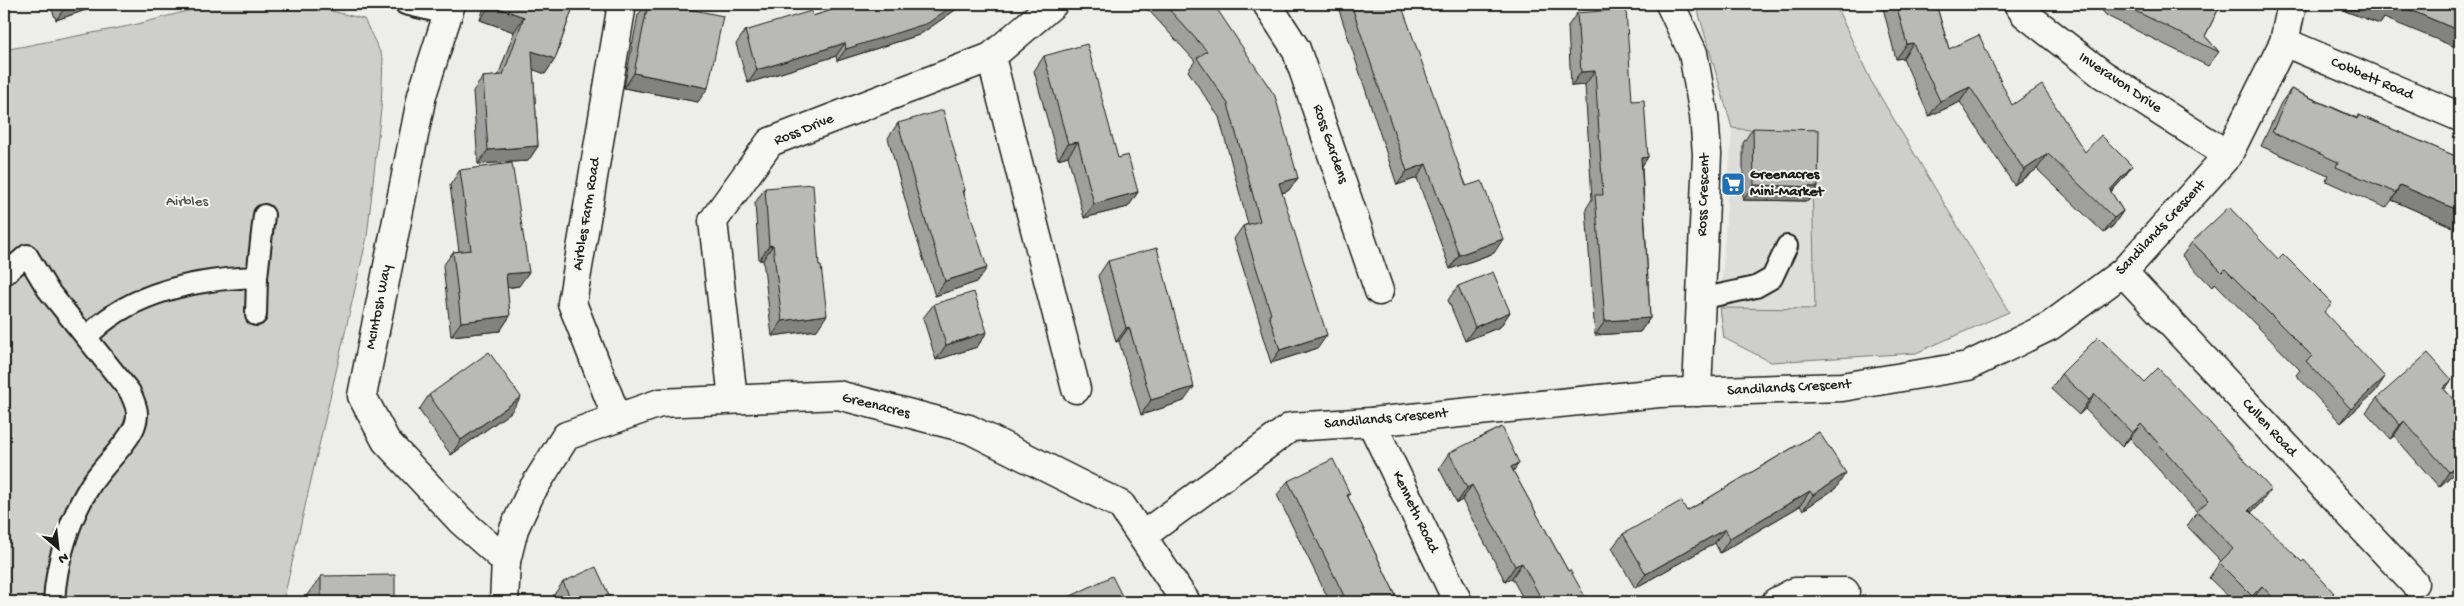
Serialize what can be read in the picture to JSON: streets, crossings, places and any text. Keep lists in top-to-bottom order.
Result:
{
  "streets": {
    "street": [
      "Cobbett Road",
      "Inveravon Drive",
      "Ross Drive",
      "Ross Gardens",
      "Ross Crescent",
      "Airbles Farm Road",
      "Sandilands Crescent",
      "McIntosh Way",
      "Greenacres",
      "Cullen Road",
      "Kenneth Road"
    ]
  },
  "crossings": [
    ["Cobbett Road", "Sandilands Crescent"],
    ["Inveravon Drive", "Sandilands Crescent"],
    ["Ross Drive", "Greenacres"],
    ["Ross Crescent", "Sandilands Crescent"],
    ["Airbles Farm Road", "Greenacres"],
    ["Sandilands Crescent", "Greenacres"],
    ["Sandilands Crescent", "Cullen Road"],
    ["Sandilands Crescent", "Kenneth Road"],
    ["McIntosh Way", "Greenacres"]
  ],
  "parks": ["Airbles"],
  "places": {
    "supermarket": ["Greenacres Mini-Market"]
  },
  "north": "bottom right"
}
